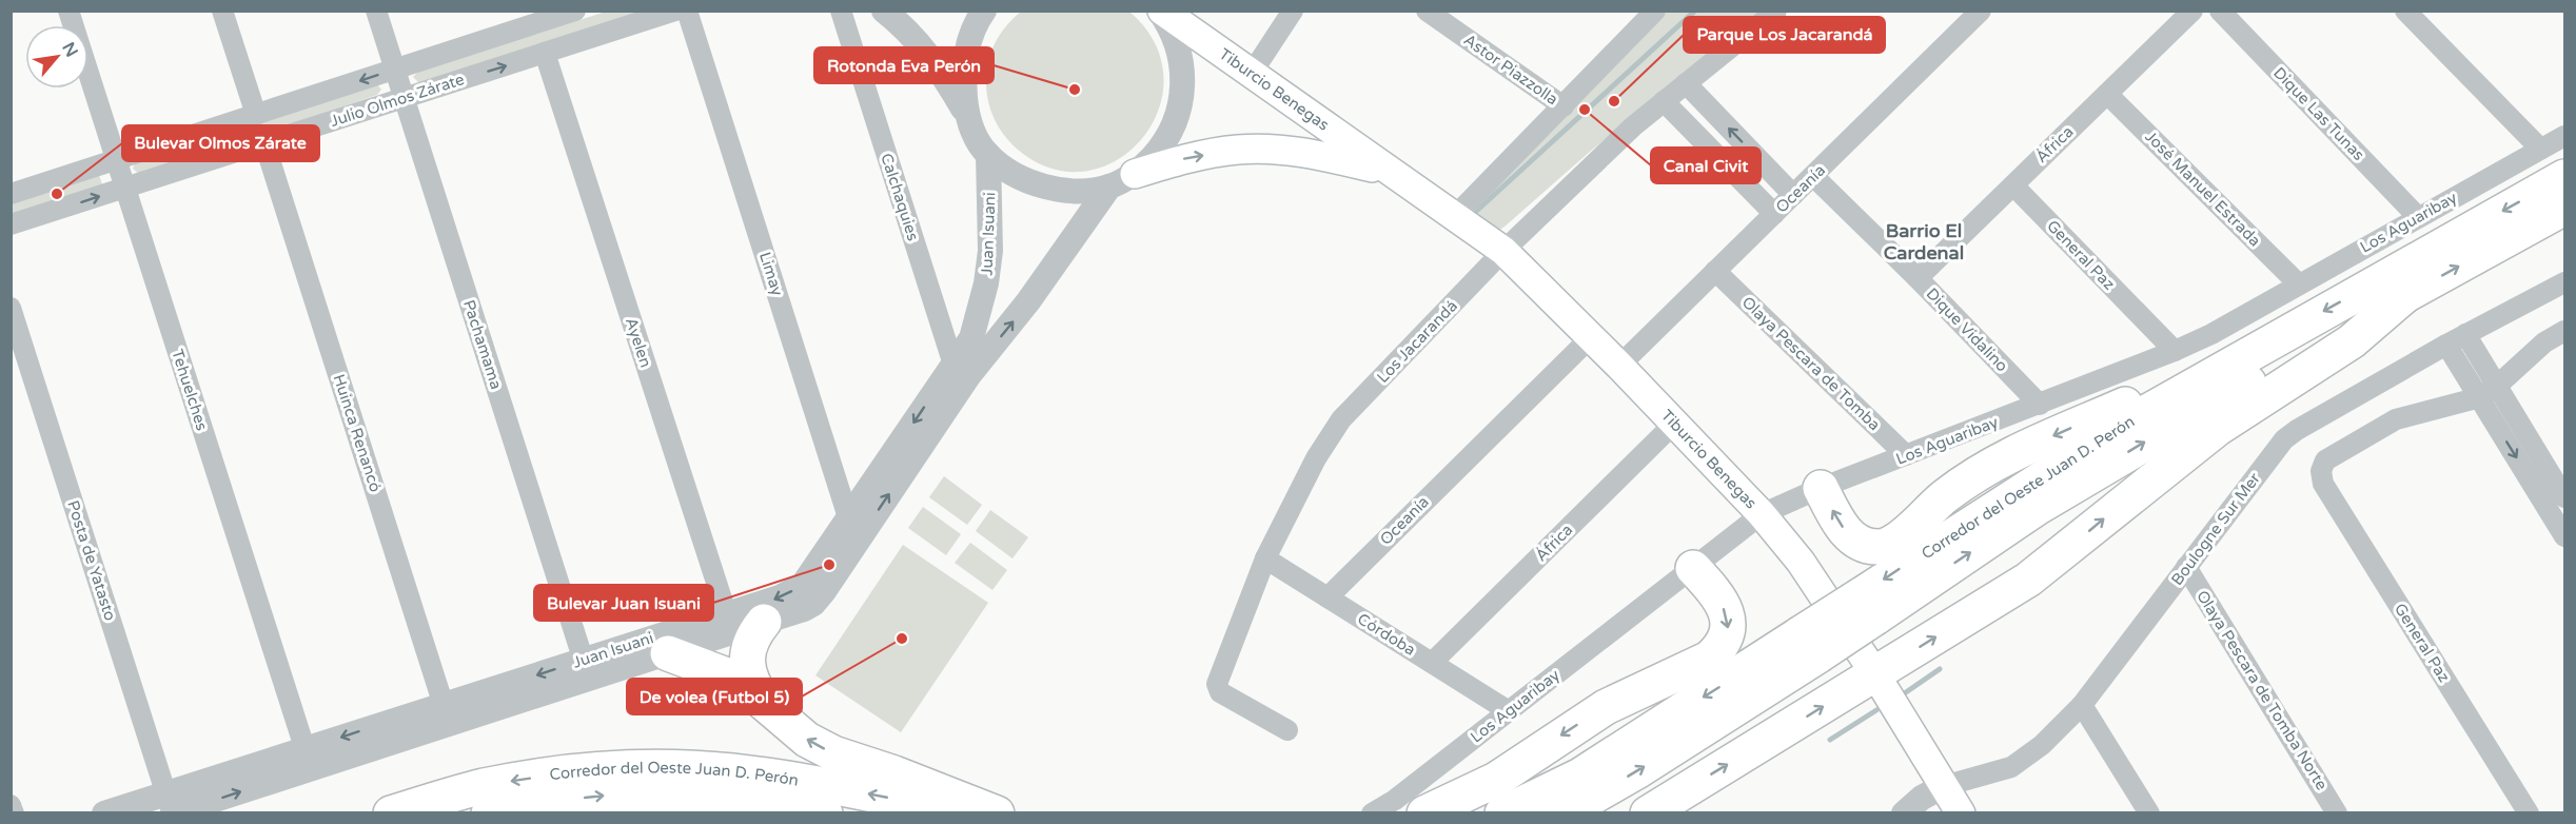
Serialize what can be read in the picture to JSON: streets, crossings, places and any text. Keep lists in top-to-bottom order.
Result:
{
  "streets": {
    "highway": ["Corredor del Oeste Juan D. Perón"],
    "main road": ["Tiburcio Benegas"],
    "street": [
      "Astor Piazzolla",
      "Julio Olmos Zárate",
      "Dique Las Tunas",
      "África",
      "Oceanía",
      "José Manuel Estrada",
      "Calchaquies",
      "Los Aguaribay",
      "Juan Isuani",
      "General Paz",
      "Limay",
      "Dique Vidalino",
      "Los Jacarandá",
      "Ayelen",
      "Pachamama",
      "Olaya Pescara de Tomba",
      "Tehuelches",
      "Huinca Renancó",
      "Boulogne Sur Mer",
      "Posta de Yatasto",
      "Córdoba",
      "Olaya Pescara de Tomba Norte"
    ]
  },
  "crossings": [
    ["Tiburcio Benegas", "África"],
    ["Tiburcio Benegas", "Oceanía"],
    ["Tiburcio Benegas", "Los Aguaribay"],
    ["Tiburcio Benegas", "Juan Isuani"],
    ["Tiburcio Benegas", "Los Jacarandá"],
    ["Tiburcio Benegas", "Boulogne Sur Mer"],
    ["Julio Olmos Zárate", "Ayelen"],
    ["Julio Olmos Zárate", "Pachamama"],
    ["Julio Olmos Zárate", "Tehuelches"],
    ["Julio Olmos Zárate", "Huinca Renancó"],
    ["Dique Las Tunas", "Los Aguaribay"],
    ["África", "José Manuel Estrada"],
    ["África", "General Paz"],
    ["África", "Dique Vidalino"],
    ["África", "Córdoba"],
    ["Oceanía", "Dique Vidalino"],
    ["Oceanía", "Olaya Pescara de Tomba"],
    ["Oceanía", "Córdoba"],
    ["José Manuel Estrada", "Los Aguaribay"],
    ["Calchaquies", "Juan Isuani"],
    ["Los Aguaribay", "General Paz"],
    ["Los Aguaribay", "Dique Vidalino"],
    ["Los Aguaribay", "Olaya Pescara de Tomba"],
    ["Los Aguaribay", "Córdoba"],
    ["Juan Isuani", "Limay"],
    ["Juan Isuani", "Ayelen"],
    ["Juan Isuani", "Pachamama"],
    ["Juan Isuani", "Tehuelches"],
    ["Juan Isuani", "Huinca Renancó"],
    ["Juan Isuani", "Posta de Yatasto"],
    ["Los Jacarandá", "Córdoba"],
    ["Boulogne Sur Mer", "Olaya Pescara de Tomba Norte"]
  ],
  "districts": ["Barrio El Cardenal"],
  "places": [
    "Rotonda Eva Perón",
    "Parque Los Jacarandá",
    "Canal Civit",
    "Bulevar Olmos Zárate",
    "Bulevar Juan Isuani",
    "De volea (Futbol 5)"
  ],
  "north": "top right"
}
